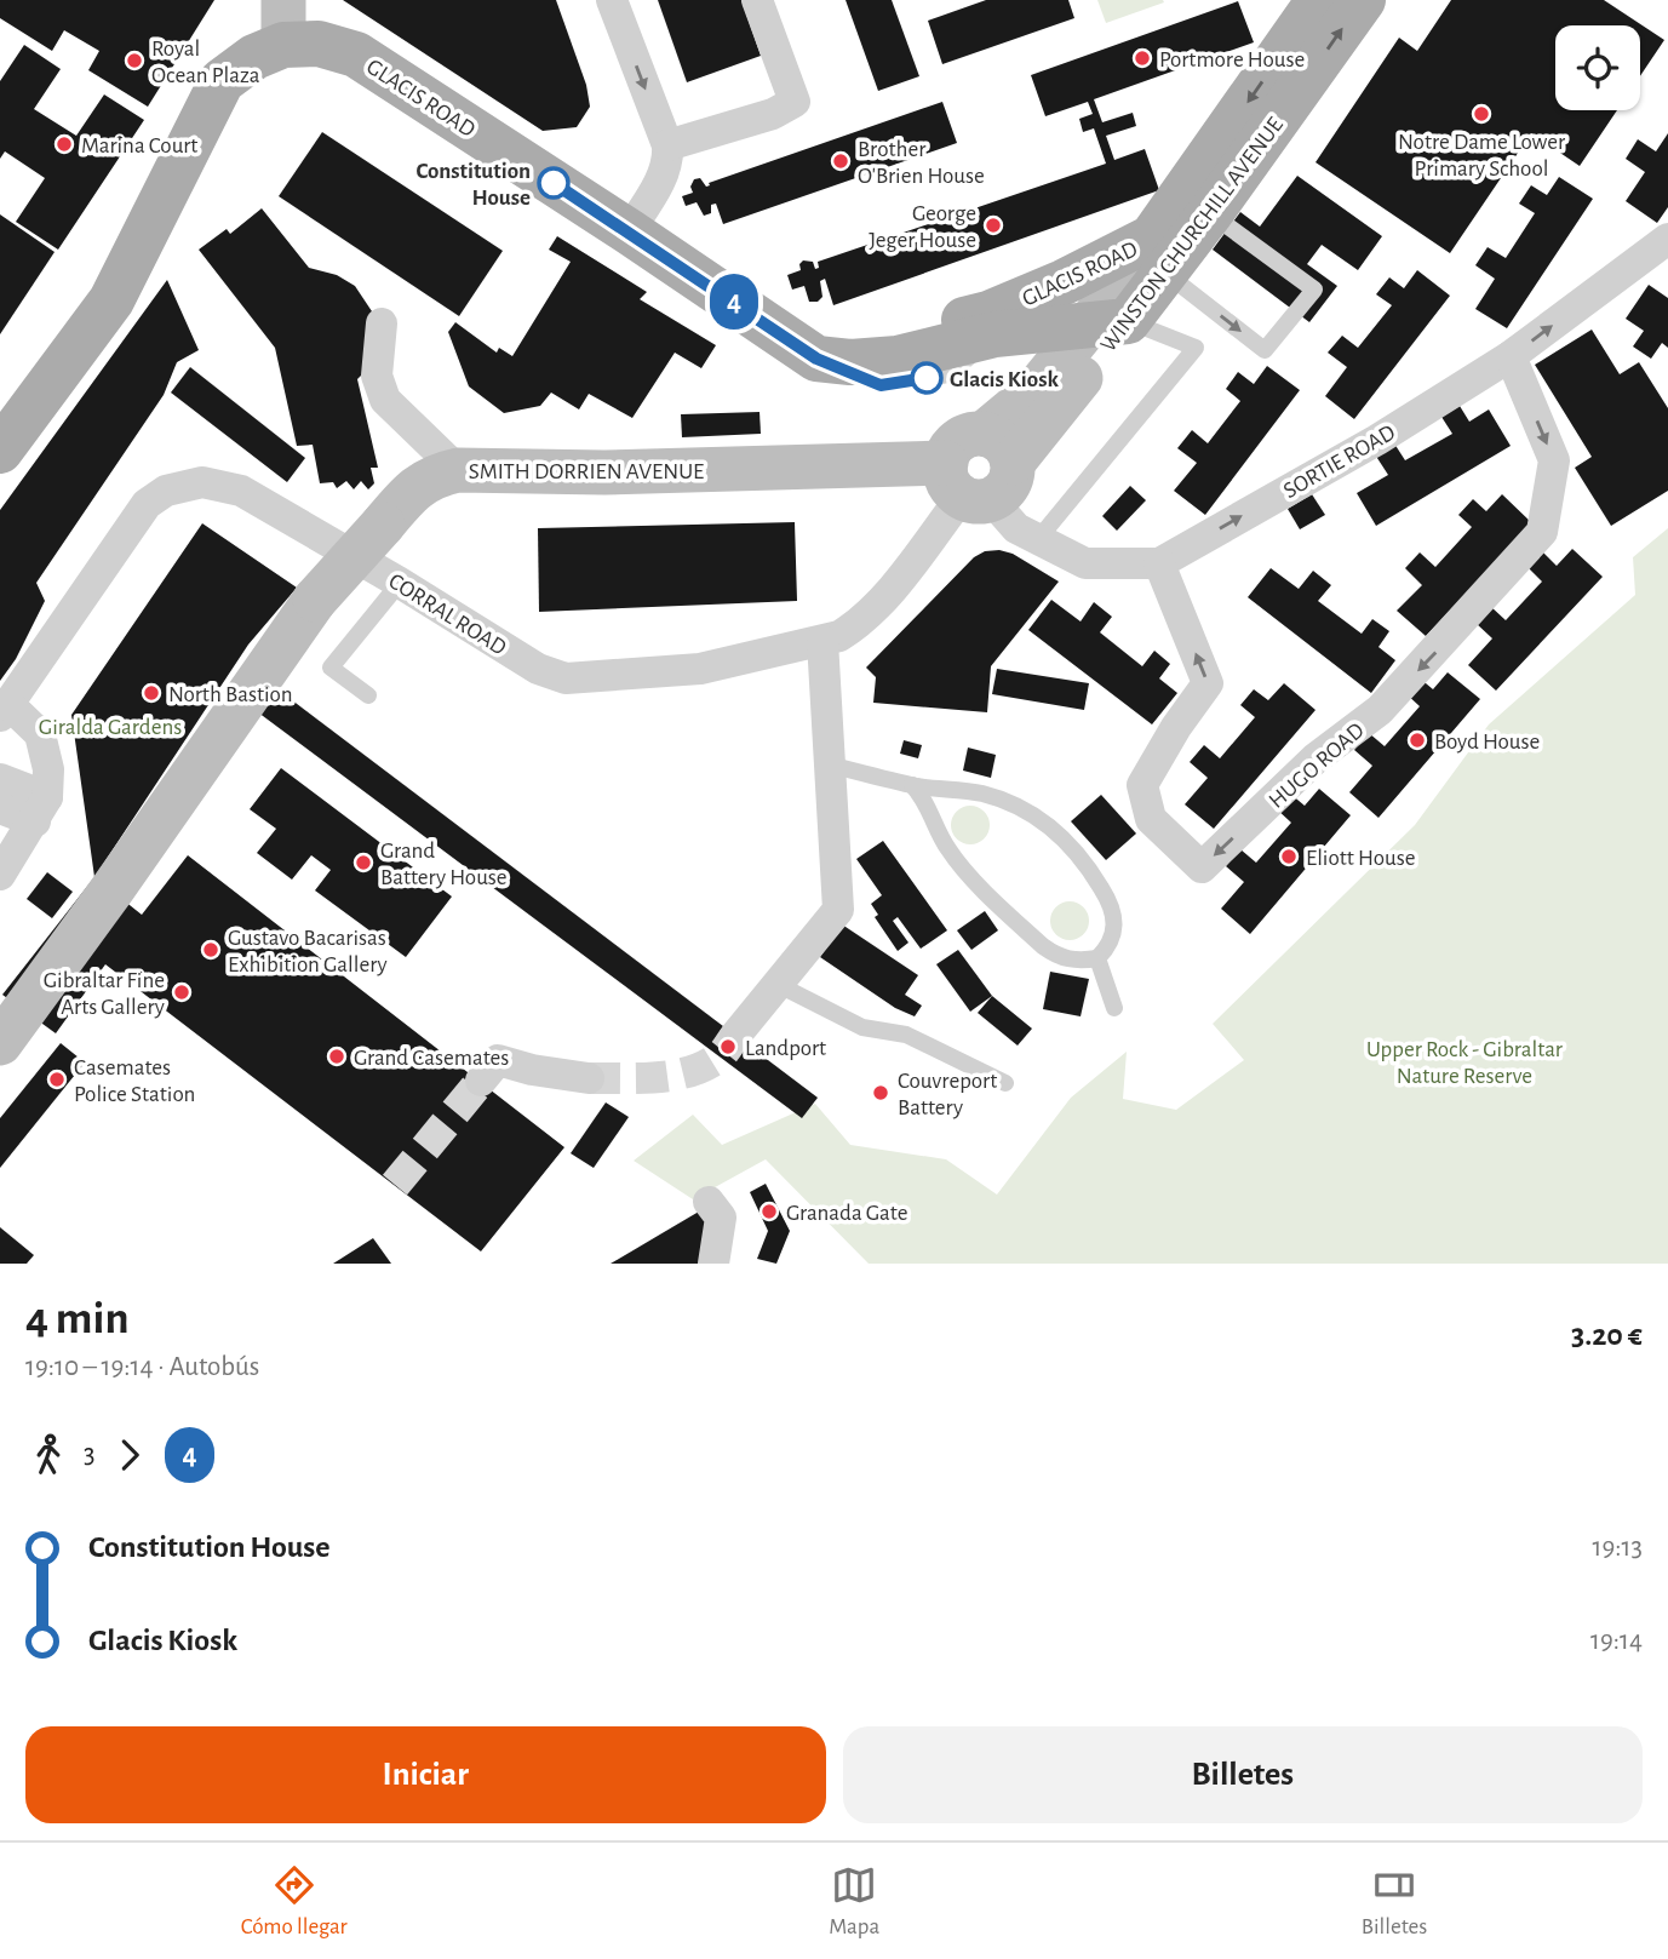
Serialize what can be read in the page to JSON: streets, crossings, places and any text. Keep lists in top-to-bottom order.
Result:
{
  "streets": {
    "main road": ["GLACIS ROAD", "WINSTON CHURCHILL AVENUE"],
    "street": [
      "SORTIE ROAD",
      "SMITH DORRIEN AVENUE",
      "CORRAL ROAD",
      "HUGO ROAD"
    ]
  },
  "crossings": [
    ["GLACIS ROAD", "WINSTON CHURCHILL AVENUE"],
    ["WINSTON CHURCHILL AVENUE", "SORTIE ROAD"],
    ["WINSTON CHURCHILL AVENUE", "SMITH DORRIEN AVENUE"],
    ["WINSTON CHURCHILL AVENUE", "CORRAL ROAD"],
    ["SORTIE ROAD", "SMITH DORRIEN AVENUE"],
    ["SORTIE ROAD", "CORRAL ROAD"],
    ["SORTIE ROAD", "HUGO ROAD"],
    ["SMITH DORRIEN AVENUE", "CORRAL ROAD"]
  ],
  "one_way": ["SORTIE ROAD"],
  "parks": ["Giralda Gardens", "Upper Rock - Gibraltar Nature Reserve"],
  "places": [
    "Portmore House",
    "Royal Ocean Plaza",
    "Notre Dame Lower Primary School",
    "Marina Court",
    "Brother O'Brien House",
    "Constitution House",
    "George Jeger House",
    "Glacis Kiosk",
    "North Bastion",
    "Boyd House",
    "Eliott House",
    "Grand Battery House",
    "Gustavo Bacarisas Exhibition Gallery",
    "Gibraltar Fine Arts Gallery",
    "Landport",
    "Grand Casemates",
    "Casemates Police Station",
    "Couvreport Battery",
    "Granada Gate"
  ],
  "lines": ["bus line 4"],
  "page": {
    "on_map": "4",
    "heading": ["4 min", "19:10 – 19:14 · Autobús", "3.20 €"],
    "legs": ["3", "4"],
    "list": [
      {
        "name": "Constitution House",
        "value": "19:13"
      },
      {
        "name": "Glacis Kiosk",
        "value": "19:14"
      }
    ],
    "buttons": ["Iniciar", "Billetes"],
    "tabs": ["Cómo llegar", "Mapa", "Billetes"]
  }
}
